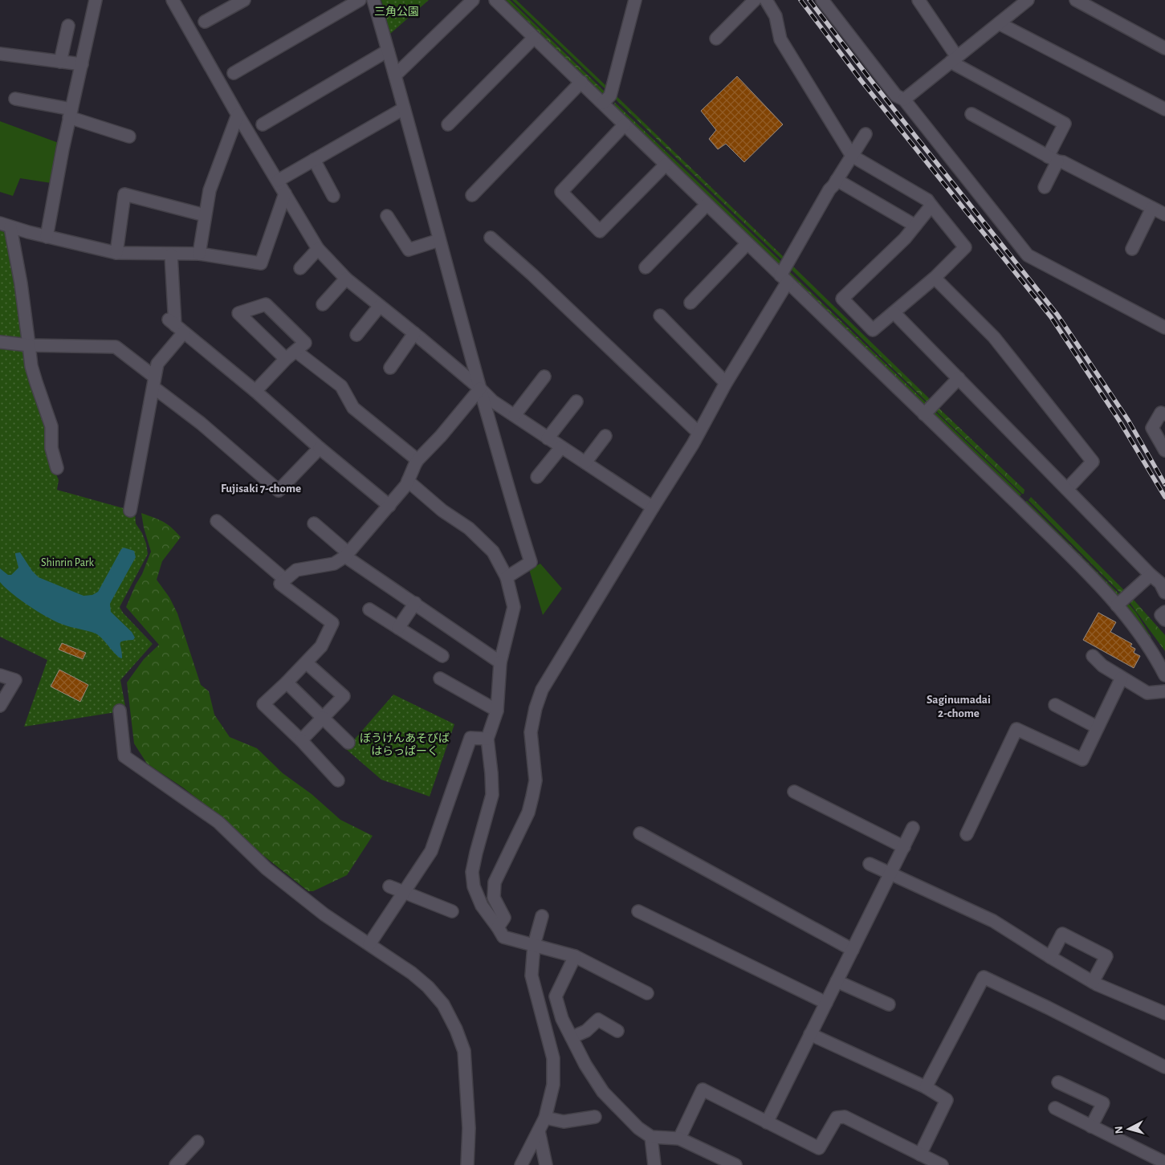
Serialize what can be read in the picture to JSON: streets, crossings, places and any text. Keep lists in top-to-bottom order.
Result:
{
  "districts": ["Fujisaki 7-chome", "Saginumadai 2-chome"],
  "parks": ["三角公園", "Shinrin Park", "ぼうけんあそびば はらっぱーく"],
  "north": "left"
}
